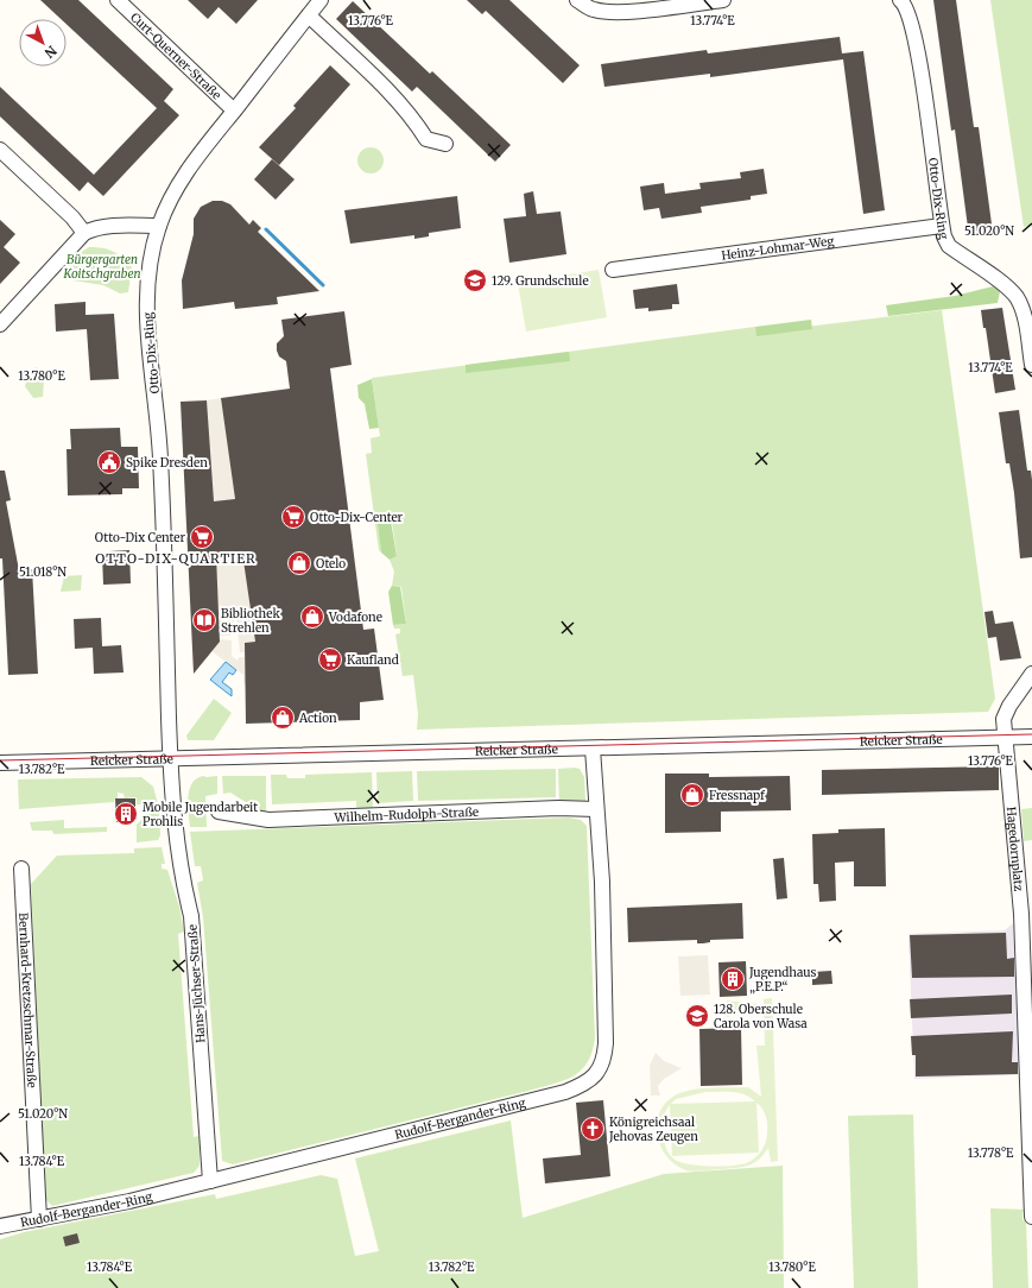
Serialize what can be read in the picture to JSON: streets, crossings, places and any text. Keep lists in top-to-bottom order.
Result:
{
  "streets": {
    "street": [
      "Curt-Querner-Straße",
      "Otto-Dix-Ring",
      "Heinz-Lohmar-Weg",
      "Reicker Straße",
      "Wilhelm-Rudolph-Straße",
      "Hagedornplatz",
      "Hans-Jüchser-Straße",
      "Bernhard-Kretzschmar-Straße",
      "Rudolf-Bergander-Ring"
    ]
  },
  "crossings": [
    ["Curt-Querner-Straße", "Otto-Dix-Ring"],
    ["Otto-Dix-Ring", "Heinz-Lohmar-Weg"],
    ["Otto-Dix-Ring", "Reicker Straße"],
    ["Otto-Dix-Ring", "Hans-Jüchser-Straße"],
    ["Reicker Straße", "Hagedornplatz"],
    ["Reicker Straße", "Hans-Jüchser-Straße"],
    ["Reicker Straße", "Rudolf-Bergander-Ring"],
    ["Wilhelm-Rudolph-Straße", "Rudolf-Bergander-Ring"],
    ["Hans-Jüchser-Straße", "Rudolf-Bergander-Ring"],
    ["Bernhard-Kretzschmar-Straße", "Rudolf-Bergander-Ring"]
  ],
  "districts": ["OTTO-DIX-QUARTIER"],
  "parks": ["Bürgergarten Koitschgraben"],
  "places": {
    "school or university": ["129. Grundschule", "128. Oberschule Carola von Wasa"],
    "public building": ["Spike Dresden"],
    "supermarket": ["Otto-Dix-Center", "Otto-Dix Center", "Kaufland"],
    "shop": [
      "Otelo",
      "Vodafone",
      "Action",
      "Fressnapf"
    ],
    "library": ["Bibliothek Strehlen"],
    "building": ["Mobile Jugendarbeit Prohlis", "Jugendhaus „P.E.P.“"],
    "church": ["Königreichsaal Jehovas Zeugen"]
  },
  "north": "bottom right",
  "coordinates": [
    "13.776°E",
    "13.774°E",
    "51.020°N",
    "13.780°E",
    "51.018°N",
    "13.782°E",
    "13.778°E",
    "13.784°E"
  ]
}
